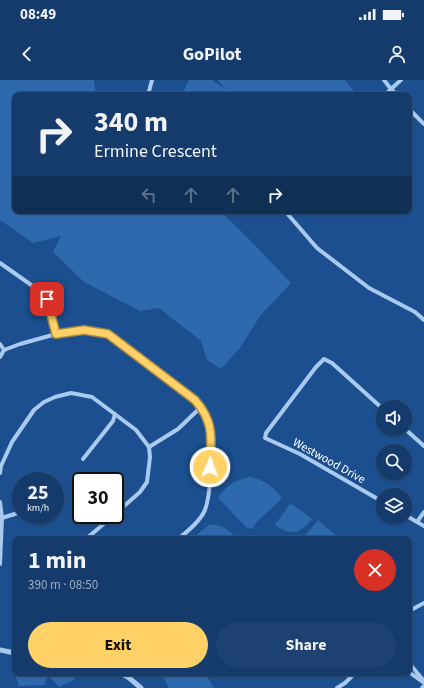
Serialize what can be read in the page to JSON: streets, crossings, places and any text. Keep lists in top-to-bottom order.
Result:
{
  "streets": {
    "street": ["Westwood Drive"]
  },
  "page": {
    "status": "08:49",
    "header": "GoPilot",
    "turn": ["340 m", "Ermine Crescent"],
    "speed": "25 km/h",
    "limit": "30",
    "heading": ["1 min", "390 m · 08:50"],
    "buttons": ["Exit", "Share"]
  }
}
